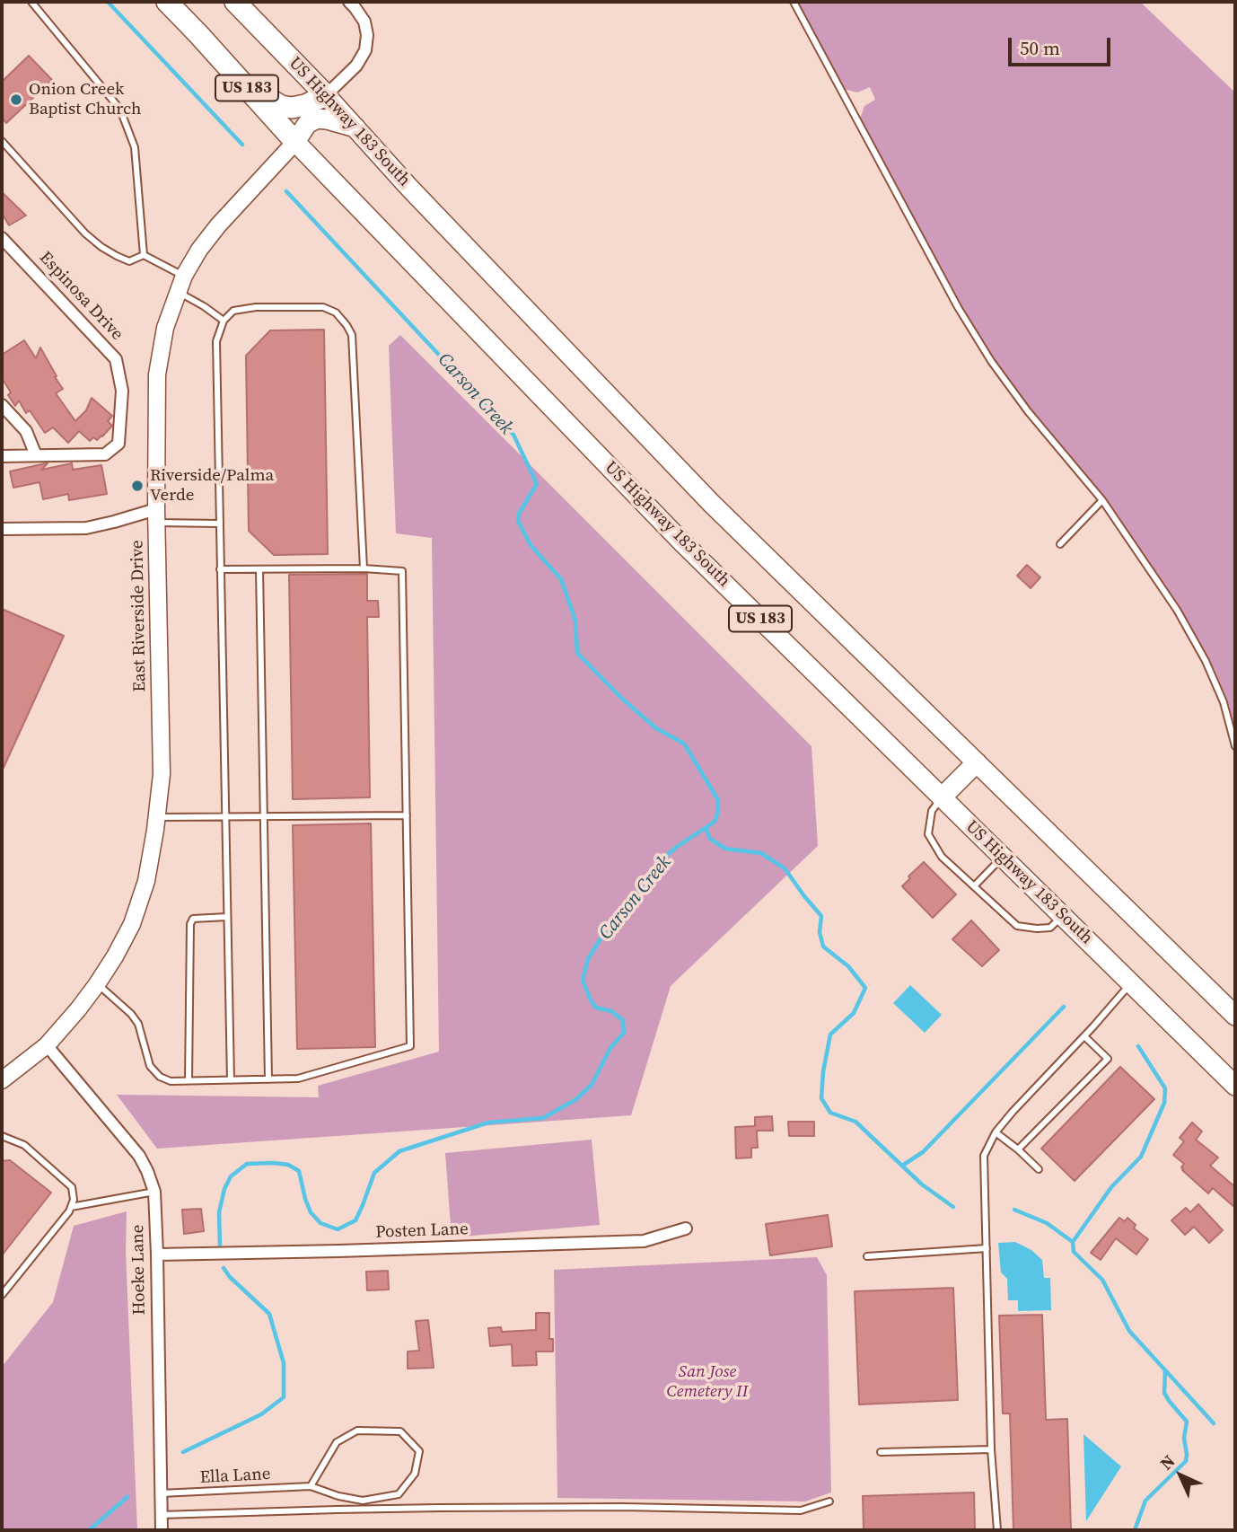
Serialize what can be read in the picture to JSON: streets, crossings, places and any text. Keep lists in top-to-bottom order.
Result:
{
  "streets": {
    "highway": ["US 183", "US Highway 183 South"],
    "main road": ["East Riverside Drive"],
    "street": ["Espinosa Drive", "Posten Lane", "Hoeke Lane"],
    "lane": ["Ella Lane"]
  },
  "crossings": [
    ["US Highway 183 South", "East Riverside Drive"],
    ["East Riverside Drive", "Hoeke Lane"],
    ["Posten Lane", "Hoeke Lane"],
    ["Hoeke Lane", "Ella Lane"]
  ],
  "water": ["Carson Creek"],
  "parks": ["San Jose Cemetery II"],
  "places": ["Onion Creek Baptist Church", "Riverside/Palma Verde"],
  "scale_bar": "50 m",
  "north": "top left"
}
